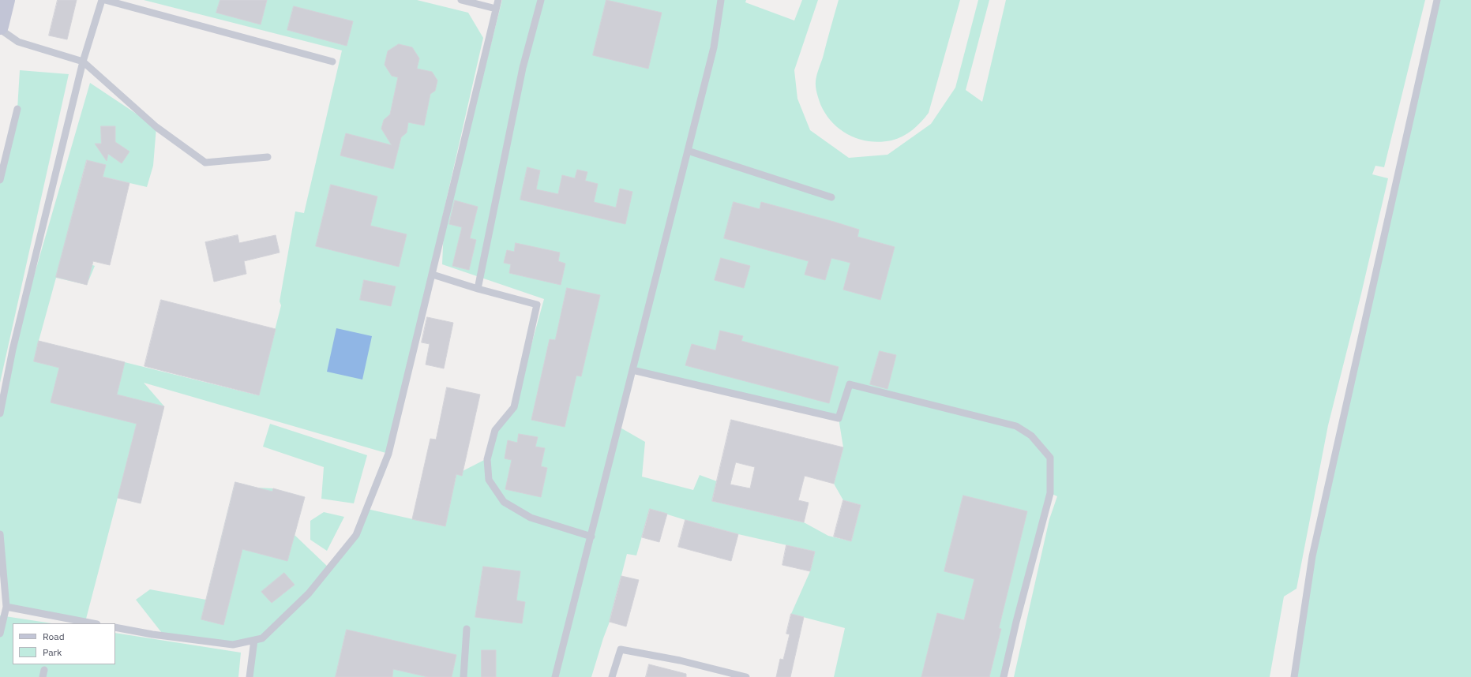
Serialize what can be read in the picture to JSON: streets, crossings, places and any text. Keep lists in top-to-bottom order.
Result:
{
  "legend": ["Road", "Park"]
}
